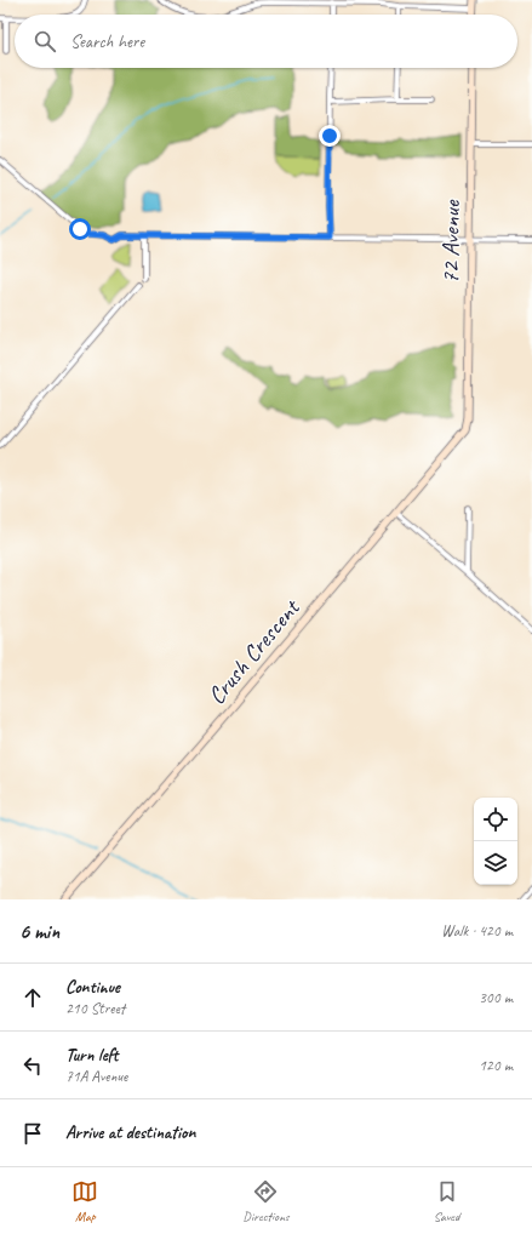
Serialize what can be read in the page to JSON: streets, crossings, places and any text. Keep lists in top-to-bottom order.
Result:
{
  "streets": {
    "main road": ["72 Avenue", "Crush Crescent"]
  },
  "crossings": [
    ["72 Avenue", "Crush Crescent"]
  ],
  "page": {
    "search": "Search here",
    "heading": ["6 min", "Walk · 420 m"],
    "list": [
      ["Continue", "210 Street", "300 m"],
      ["Turn left", "71A Avenue", "120 m"],
      "Arrive at destination"
    ],
    "nav": ["Map", "Directions", "Saved"]
  }
}
